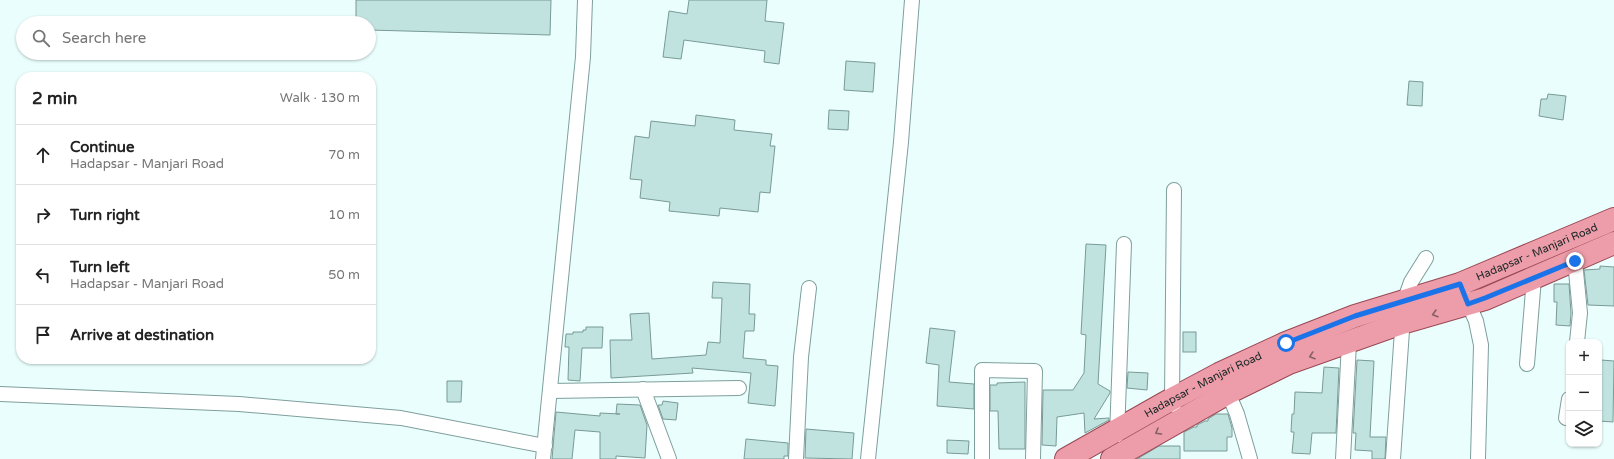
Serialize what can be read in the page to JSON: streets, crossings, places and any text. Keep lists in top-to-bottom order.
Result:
{
  "streets": {
    "main road": ["Hadapsar - Manjari Road"]
  },
  "page": {
    "search": "Search here",
    "heading": ["2 min", "Walk · 130 m"],
    "list": [
      ["Continue", "Hadapsar - Manjari Road", "70 m"],
      ["Turn right", "10 m"],
      ["Turn left", "Hadapsar - Manjari Road", "50 m"],
      "Arrive at destination"
    ],
    "map_buttons": ["+", "−"]
  }
}
